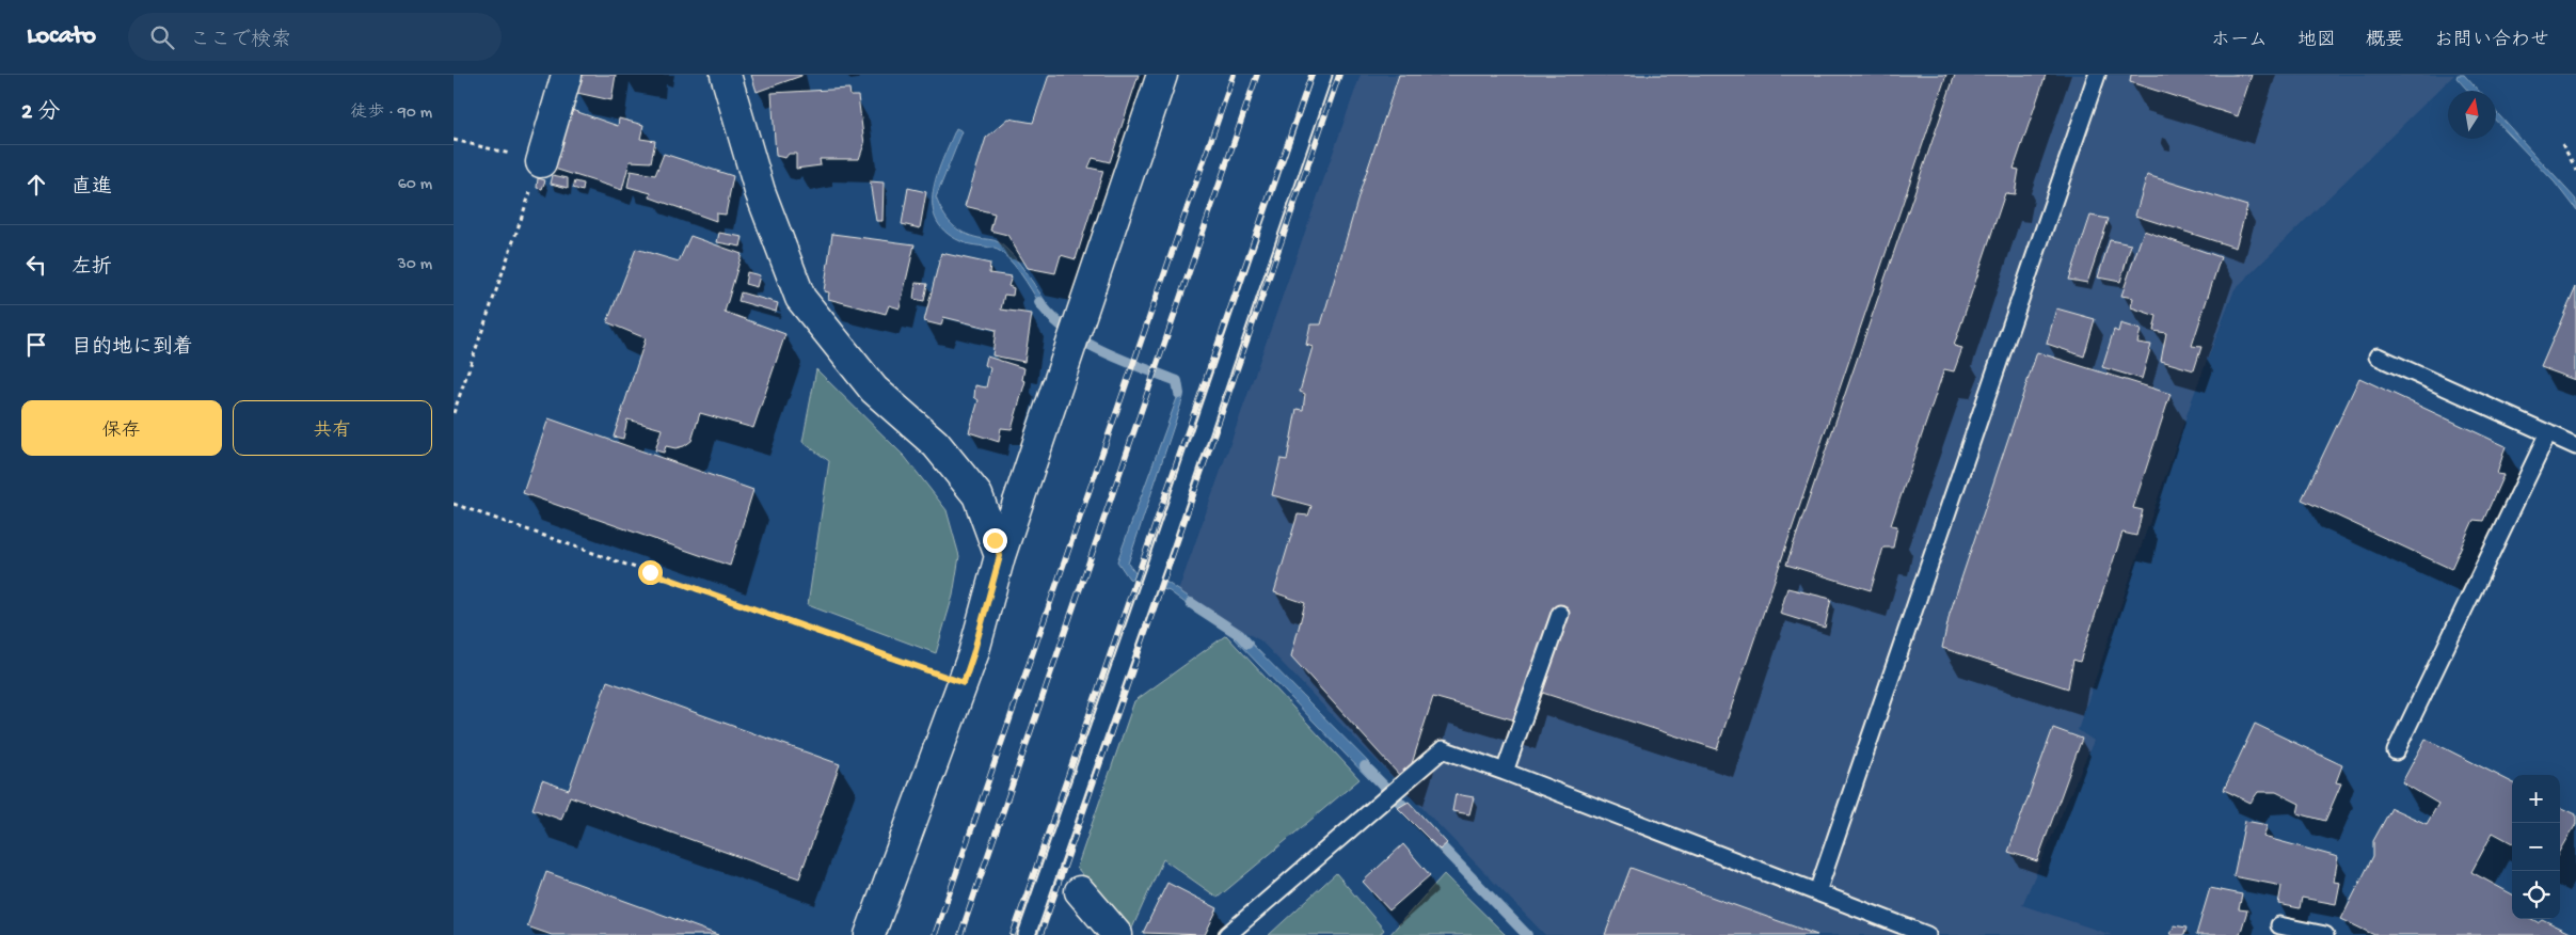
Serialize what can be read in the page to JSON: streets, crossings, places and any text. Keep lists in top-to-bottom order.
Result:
{
  "north": "top",
  "page": {
    "header": "Locato",
    "search": "ここで検索",
    "nav": [
      "ホーム",
      "地図",
      "概要",
      "お問い合わせ"
    ],
    "heading": ["2 分", "徒歩 · 90 m"],
    "list": [
      ["直進", "60 m"],
      ["左折", "30 m"],
      "目的地に到着"
    ],
    "buttons": ["保存", "共有"],
    "map_buttons": ["+", "−"]
  }
}
